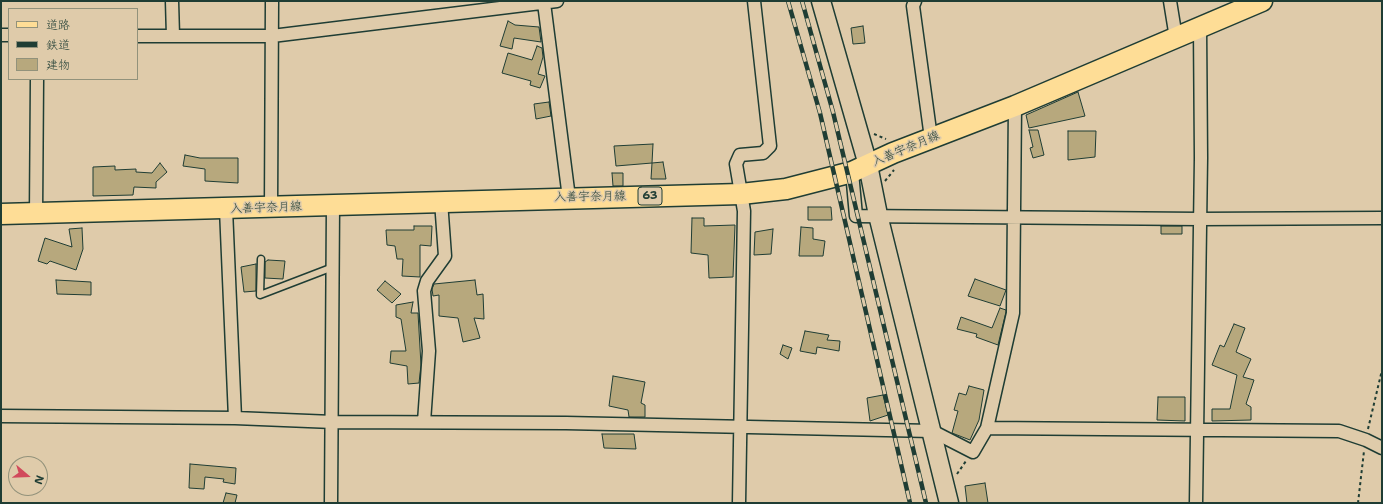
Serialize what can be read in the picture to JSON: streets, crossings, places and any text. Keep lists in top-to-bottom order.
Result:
{
  "streets": {
    "main road": ["入善宇奈月線", "63"]
  },
  "legend": ["道路", "鉄道", "建物"],
  "north": "right"
}
